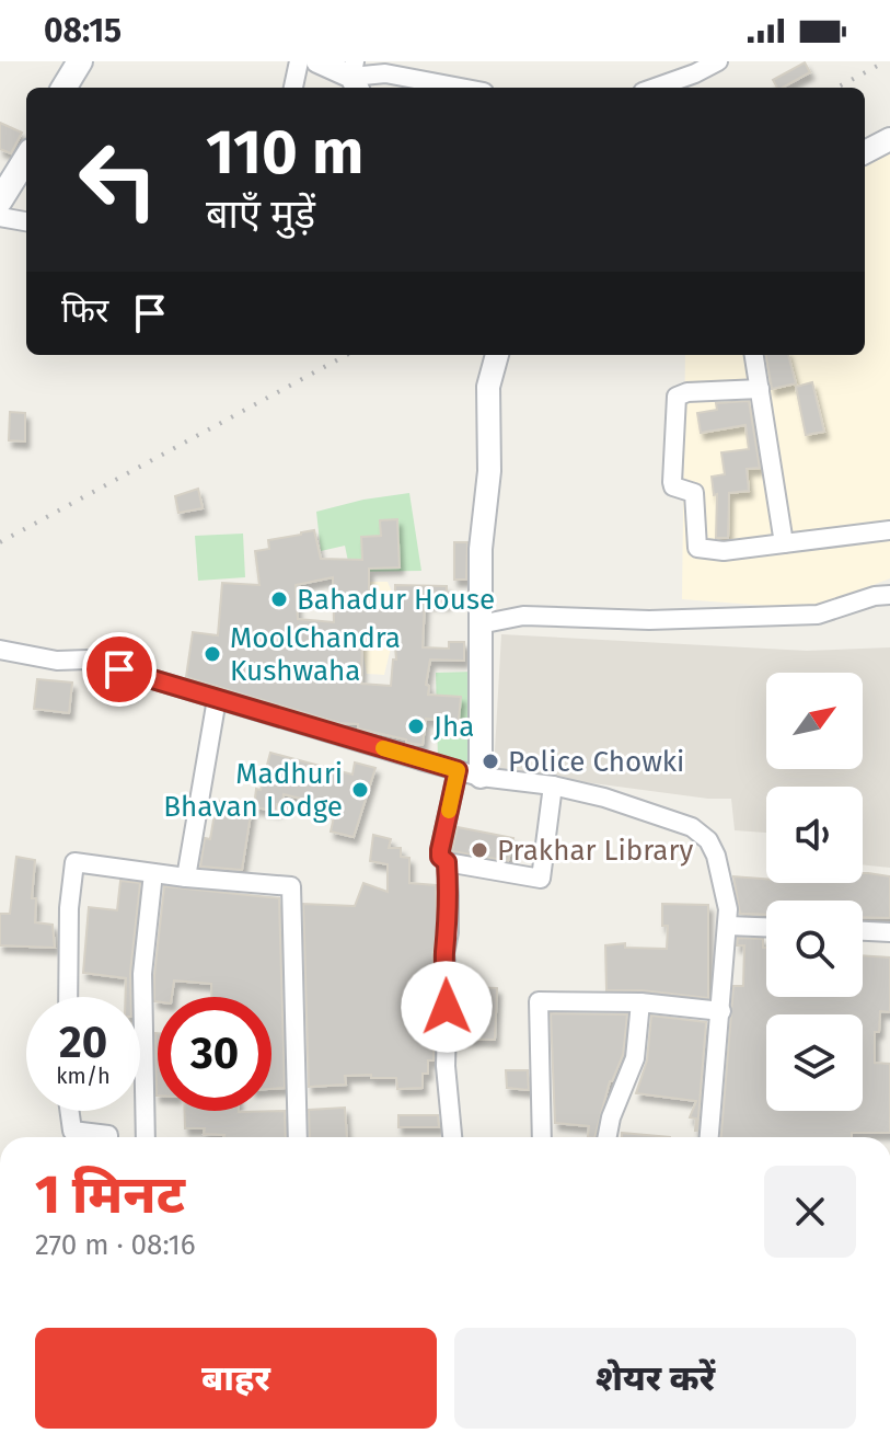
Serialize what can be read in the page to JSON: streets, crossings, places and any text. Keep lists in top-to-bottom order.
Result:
{
  "places": [
    "Bahadur House",
    "MoolChandra Kushwaha",
    "Jha",
    "Police Chowki",
    "Madhuri Bhavan Lodge",
    "Prakhar Library"
  ],
  "north": "top right",
  "page": {
    "status": "08:15",
    "turn": ["110 m", "बाएँ मुड़ें"],
    "then": "फिर",
    "speed": "20 km/h",
    "limit": "30",
    "heading": ["1 मिनट", "270 m · 08:16"],
    "buttons": ["बाहर", "शेयर करें"]
  }
}
